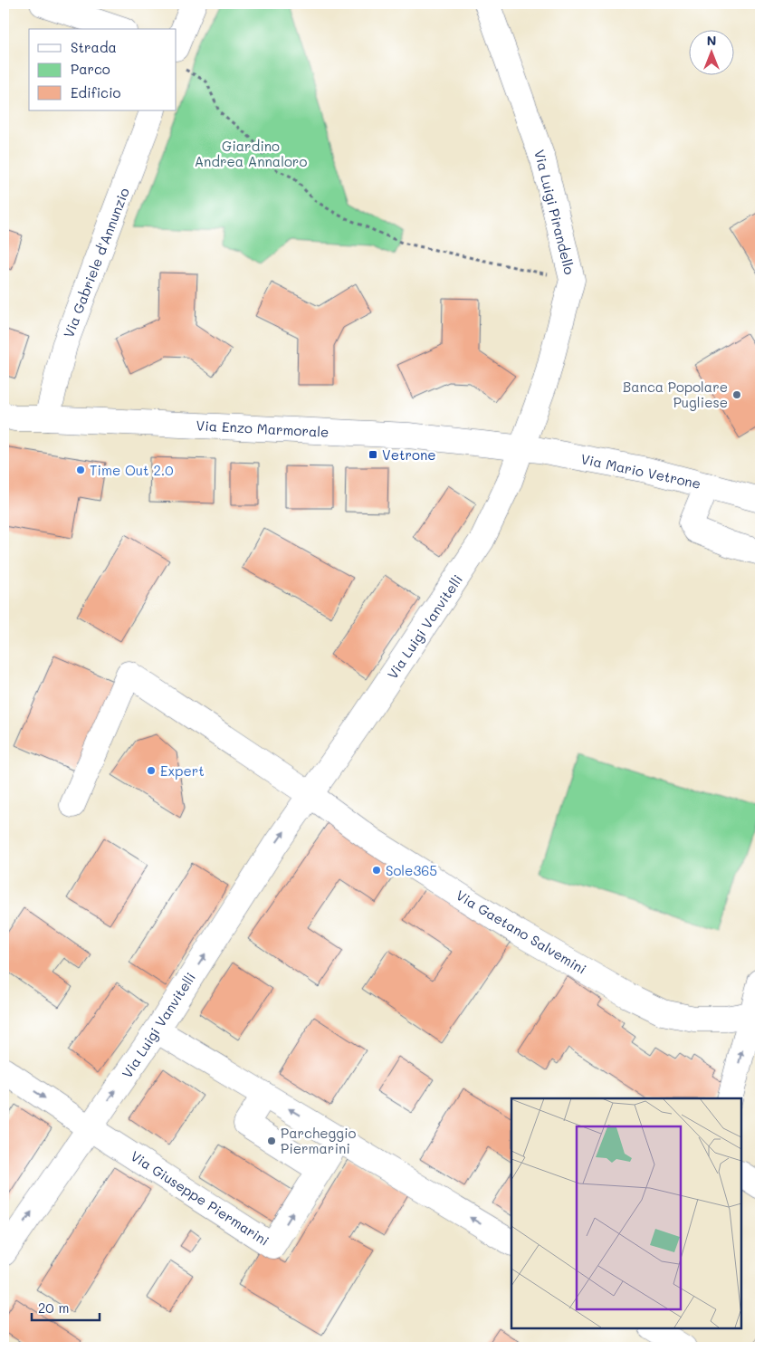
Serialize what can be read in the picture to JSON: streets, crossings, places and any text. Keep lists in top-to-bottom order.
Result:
{
  "streets": {
    "street": [
      "Via Luigi Pirandello",
      "Via Gabriele d'Annunzio",
      "Via Enzo Marmorale",
      "Via Mario Vetrone",
      "Via Luigi Vanvitelli",
      "Via Gaetano Salvemini",
      "Via Giuseppe Piermarini"
    ]
  },
  "crossings": [
    ["Via Luigi Pirandello", "Via Enzo Marmorale"],
    ["Via Luigi Pirandello", "Via Mario Vetrone"],
    ["Via Luigi Pirandello", "Via Luigi Vanvitelli"],
    ["Via Gabriele d'Annunzio", "Via Enzo Marmorale"],
    ["Via Enzo Marmorale", "Via Mario Vetrone"],
    ["Via Enzo Marmorale", "Via Luigi Vanvitelli"],
    ["Via Mario Vetrone", "Via Luigi Vanvitelli"],
    ["Via Luigi Vanvitelli", "Via Gaetano Salvemini"],
    ["Via Luigi Vanvitelli", "Via Giuseppe Piermarini"]
  ],
  "one_way": ["Via Luigi Vanvitelli"],
  "parks": ["Giardino Andrea Annaloro"],
  "places": {
    "other": [
      "Banca Popolare Pugliese",
      "Time Out 2.0",
      "Expert",
      "Sole365",
      "Parcheggio Piermarini"
    ],
    "transit": ["Vetrone"]
  },
  "legend": ["Strada", "Parco", "Edificio"],
  "scale_bar": "20 m",
  "north": "top"
}
